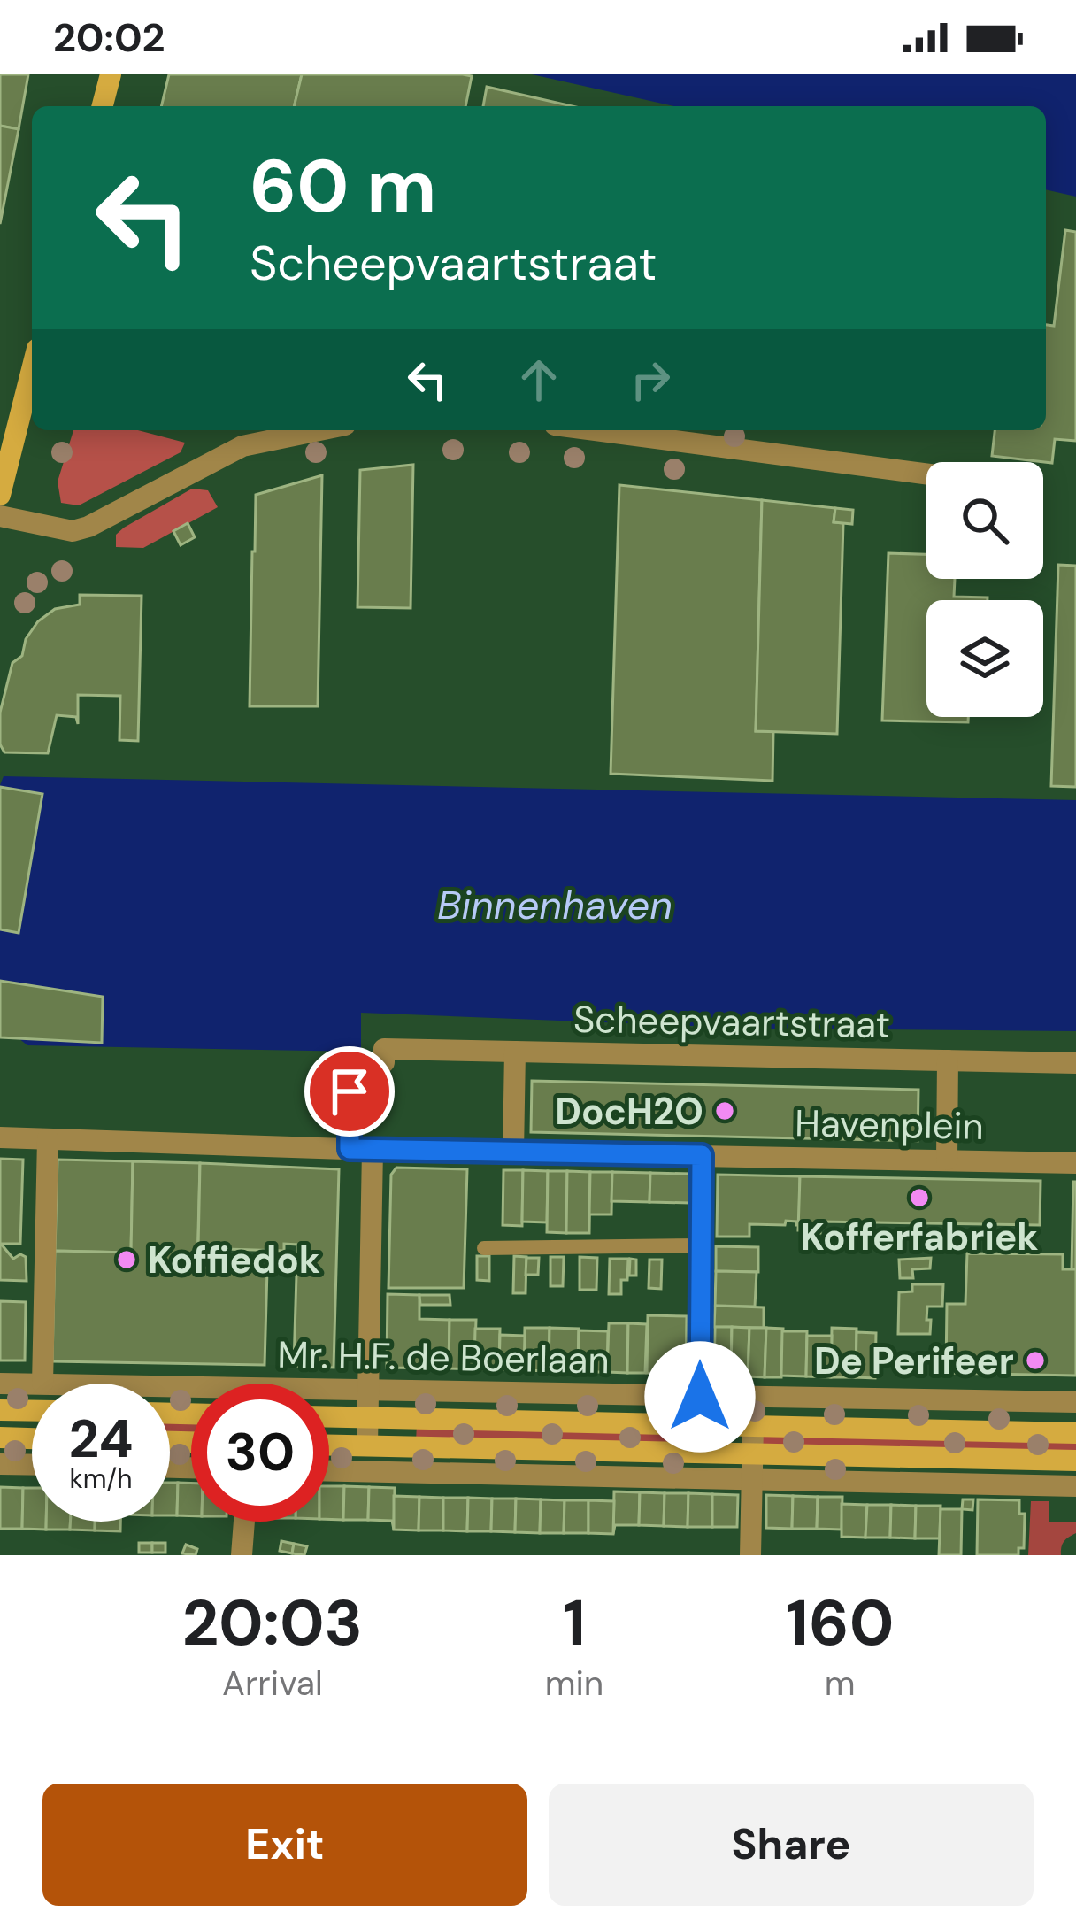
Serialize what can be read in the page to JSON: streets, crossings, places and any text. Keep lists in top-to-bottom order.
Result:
{
  "streets": {
    "street": ["Scheepvaartstraat", "Havenplein", "Mr. H.F. de Boerlaan"]
  },
  "water": ["Binnenhaven"],
  "places": [
    "DocH2O",
    "Kofferfabriek",
    "Koffiedok",
    "De Perifeer"
  ],
  "page": {
    "status": "20:02",
    "turn": ["60 m", "Scheepvaartstraat"],
    "speed": "24 km/h",
    "limit": "30",
    "eta": [
      "20:03",
      "Arrival",
      "1",
      "min",
      "160",
      "m"
    ],
    "buttons": ["Exit", "Share"]
  }
}
